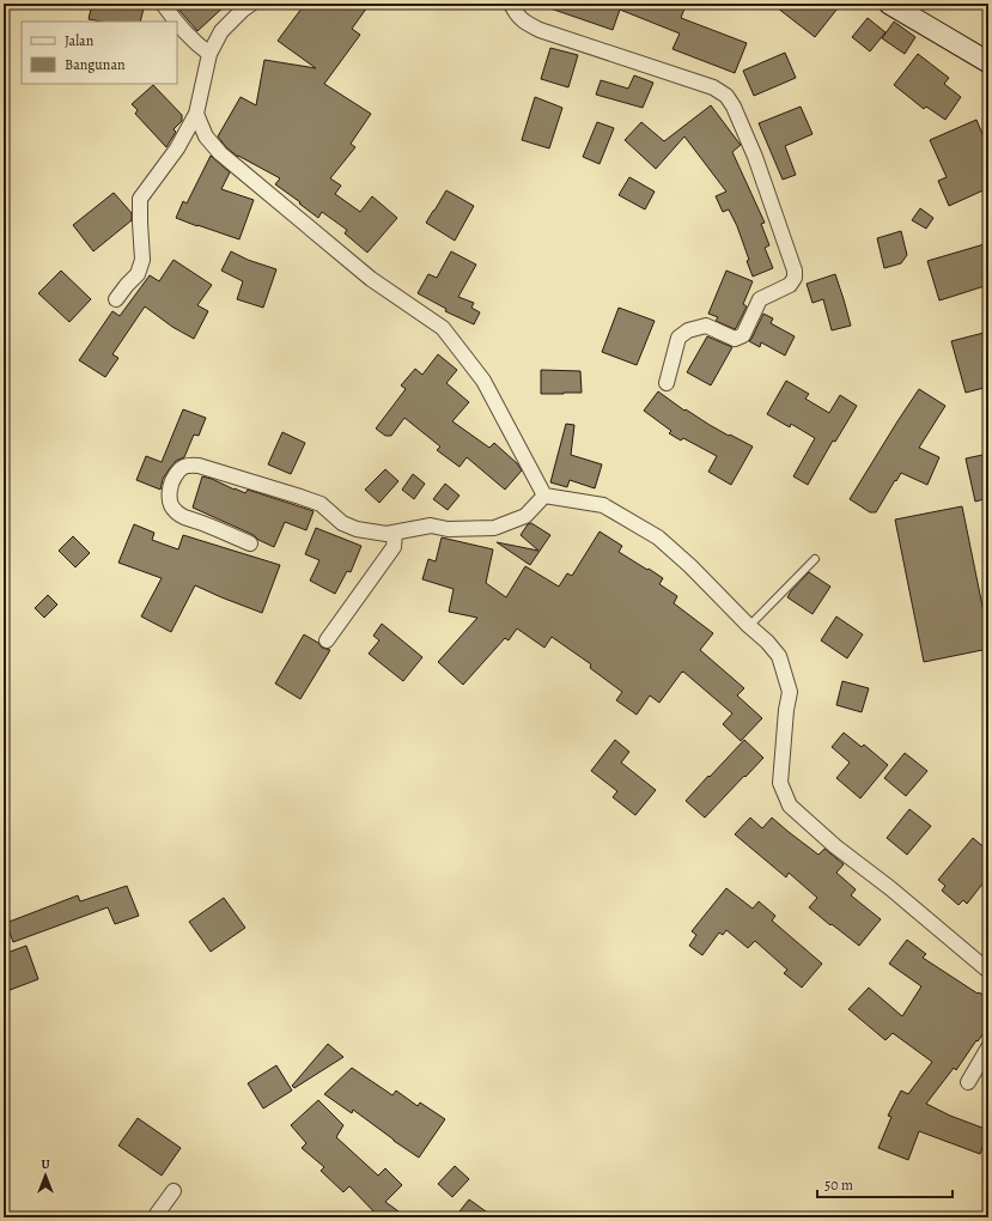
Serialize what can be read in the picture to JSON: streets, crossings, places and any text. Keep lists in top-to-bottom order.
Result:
{
  "legend": ["Jalan", "Bangunan"],
  "scale_bar": "50 m",
  "north": "top"
}
